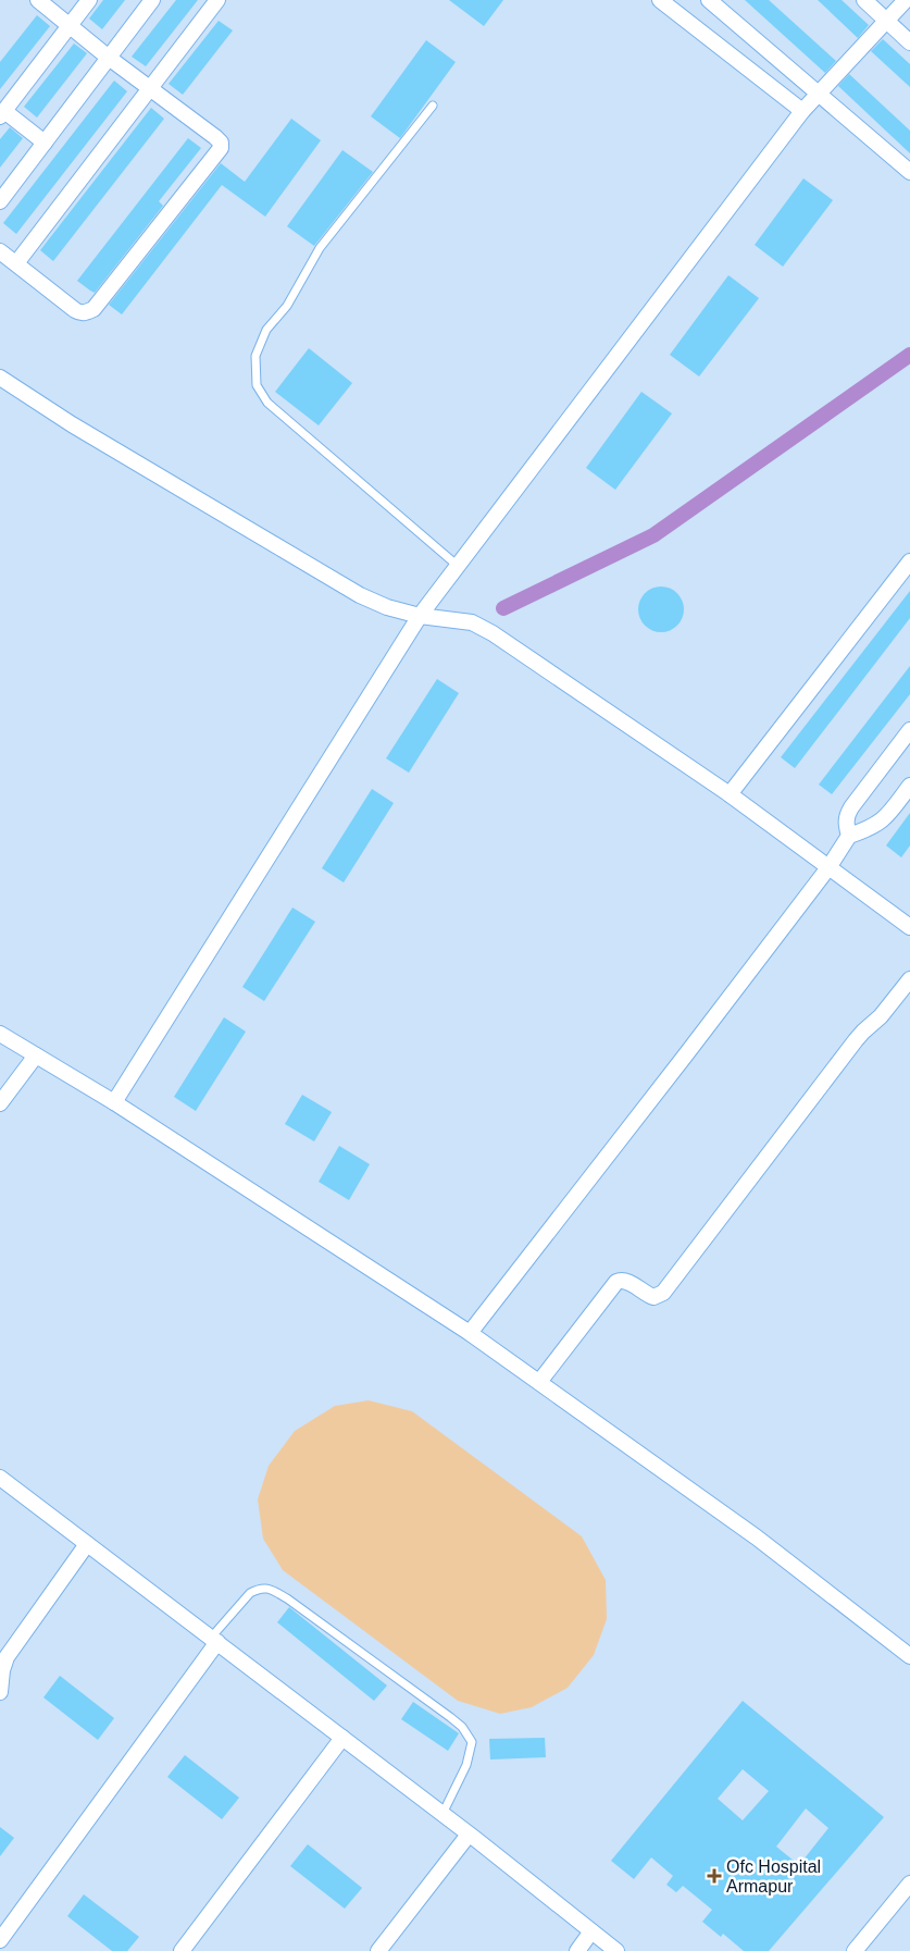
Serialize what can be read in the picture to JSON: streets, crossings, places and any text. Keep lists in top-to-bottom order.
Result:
{
  "places": {
    "health": ["Ofc Hospital Armapur"]
  }
}
